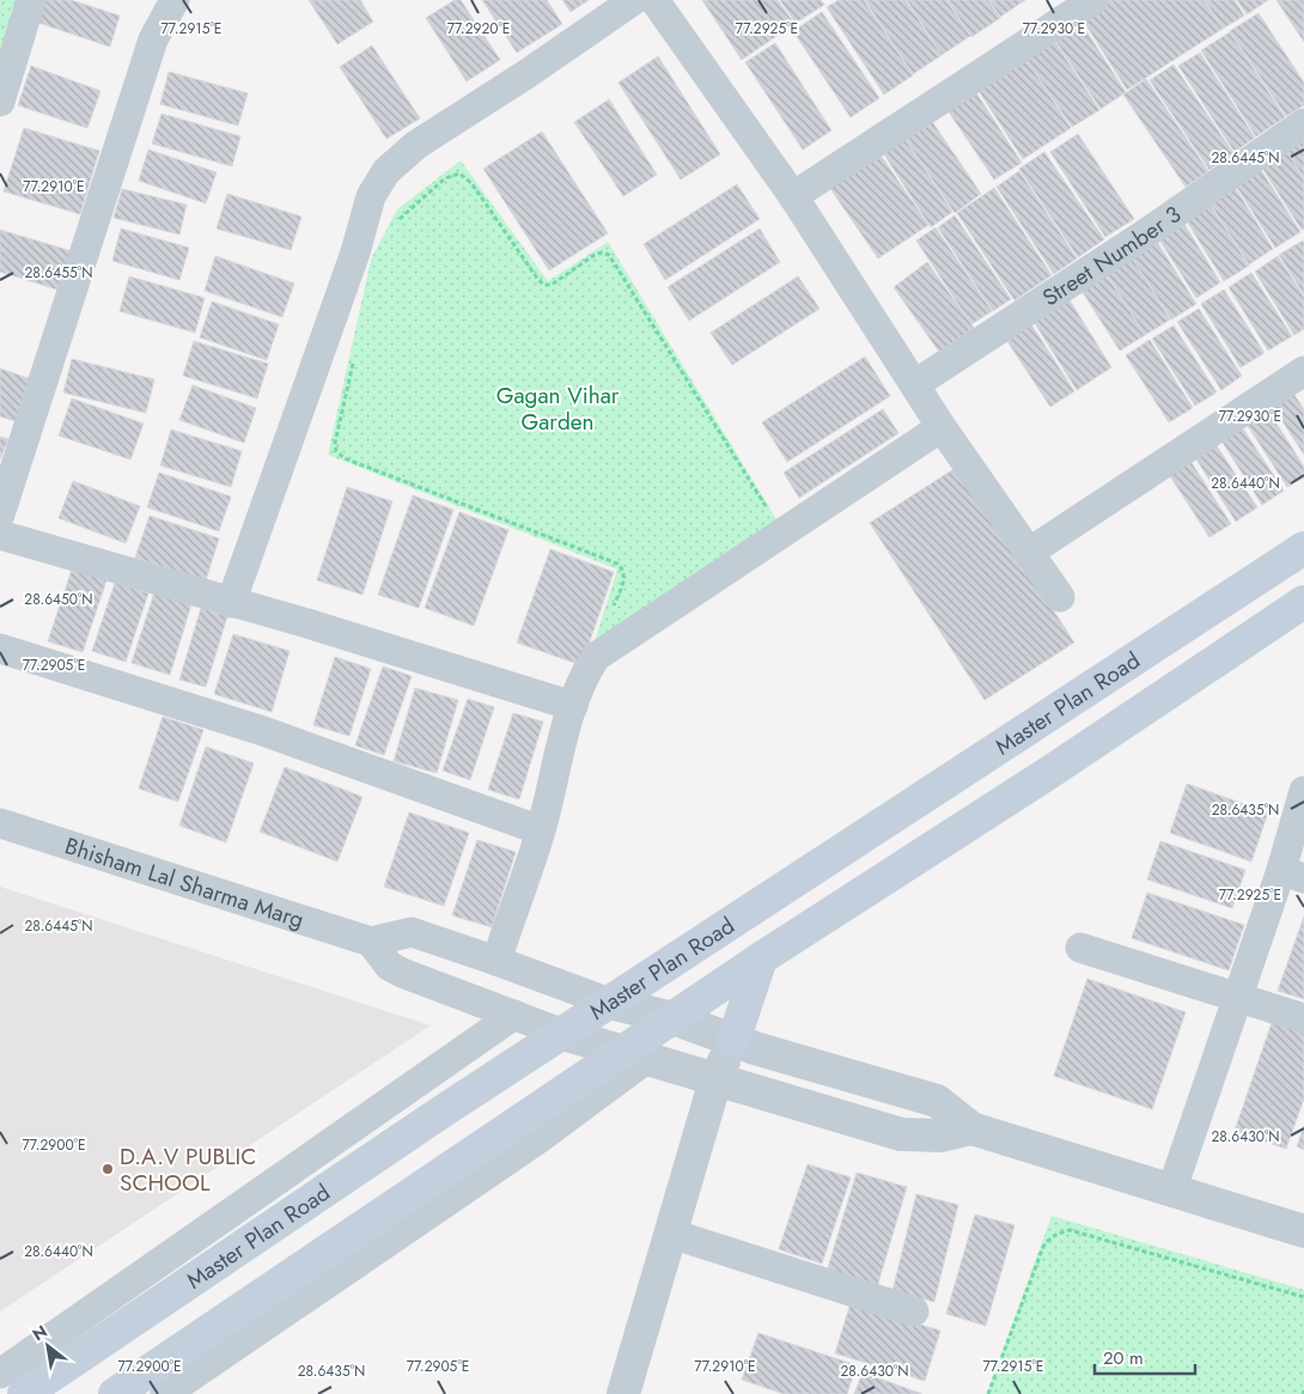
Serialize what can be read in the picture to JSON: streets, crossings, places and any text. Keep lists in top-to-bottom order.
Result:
{
  "streets": {
    "main road": ["Master Plan Road"],
    "street": ["Street Number 3", "Bhisham Lal Sharma Marg"]
  },
  "crossings": [
    ["Master Plan Road", "Bhisham Lal Sharma Marg"]
  ],
  "parks": ["Gagan Vihar Garden"],
  "places": ["D.A.V PUBLIC SCHOOL"],
  "scale_bar": "20 m",
  "north": "top left",
  "coordinates": [
    "77.2915°E",
    "77.2920°E",
    "77.2925°E",
    "77.2930°E",
    "28.6445°N",
    "77.2910°E",
    "28.6455°N",
    "28.6440°N",
    "28.6450°N",
    "77.2905°E",
    "28.6435°N",
    "28.6430°N",
    "77.2900°E"
  ]
}
